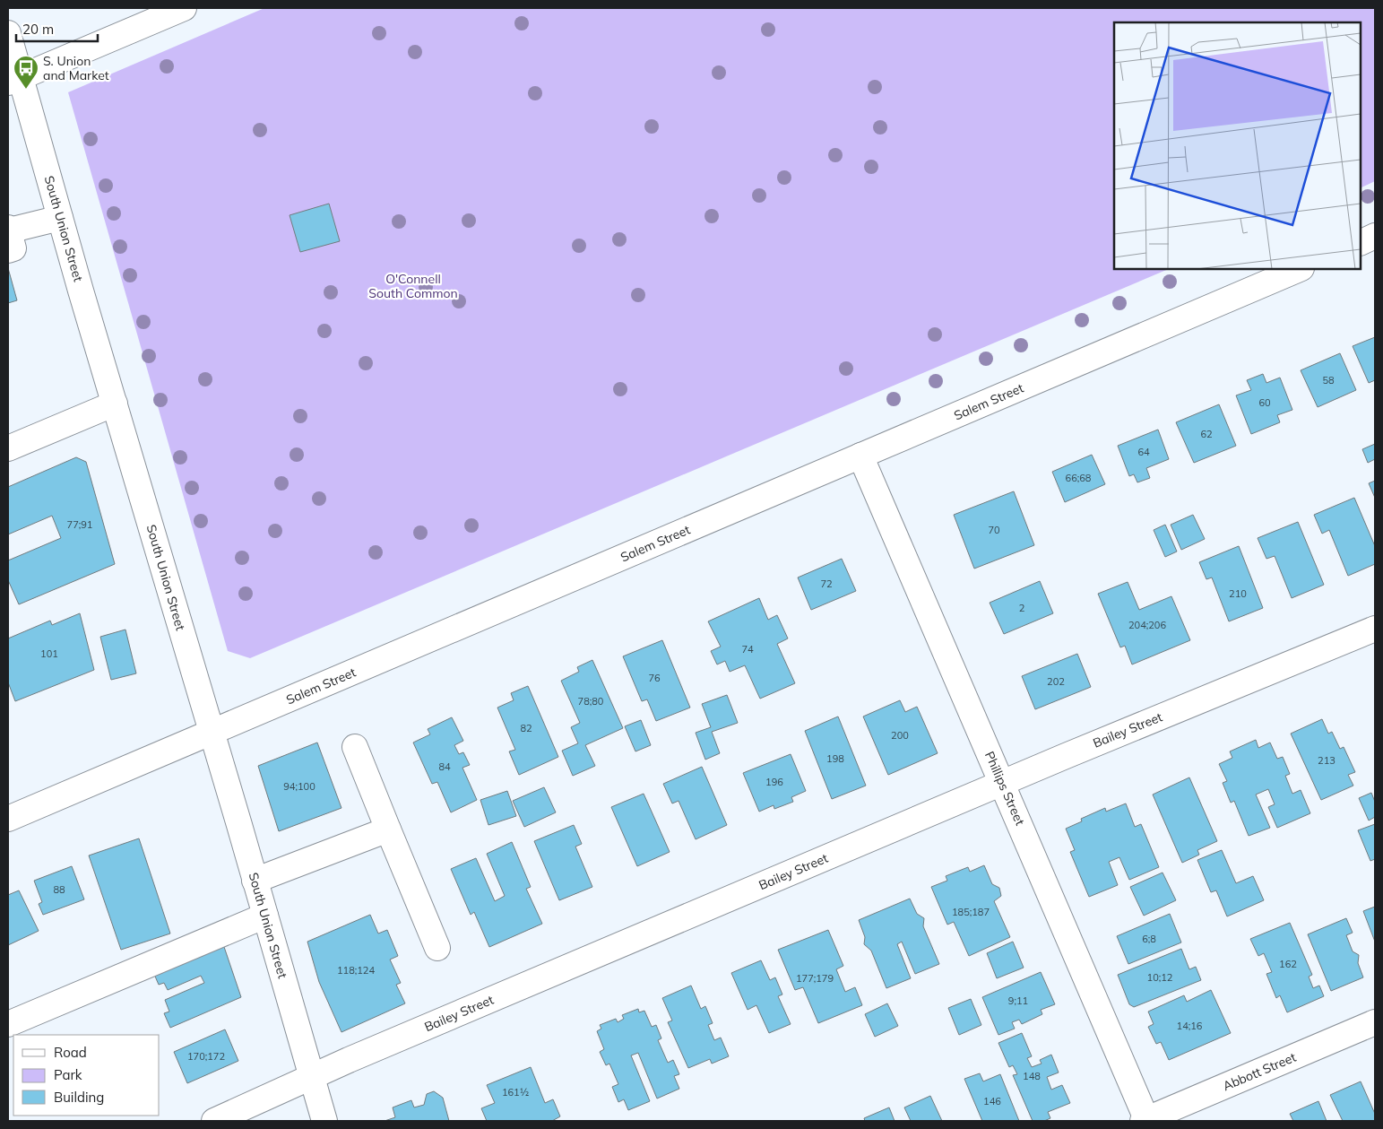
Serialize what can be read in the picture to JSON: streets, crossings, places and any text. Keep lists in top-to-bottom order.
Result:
{
  "streets": {
    "main road": [
      "South Union Street",
      "Salem Street",
      "Bailey Street",
      "Phillips Street",
      "Abbott Street"
    ]
  },
  "crossings": [
    ["South Union Street", "Salem Street"],
    ["South Union Street", "Bailey Street"],
    ["Salem Street", "Phillips Street"],
    ["Bailey Street", "Phillips Street"],
    ["Phillips Street", "Abbott Street"]
  ],
  "parks": ["O'Connell South Common"],
  "places": {
    "bus stop": ["S. Union and Market"]
  },
  "house_numbers": [
    "58",
    "60",
    "62",
    "64",
    "66;68",
    "77;91",
    "70",
    "72",
    "210",
    "2",
    "204;206",
    "74",
    "101",
    "76",
    "202",
    "78;80",
    "82",
    "200",
    "198",
    "213",
    "84",
    "196",
    "94;100",
    "88",
    "185;187",
    "6;8",
    "162",
    "118;124",
    "10;12",
    "177;179",
    "9;11",
    "14;16",
    "170;172",
    "148",
    "161½",
    "146"
  ],
  "legend": ["Road", "Park", "Building"],
  "scale_bar": "20 m"
}
